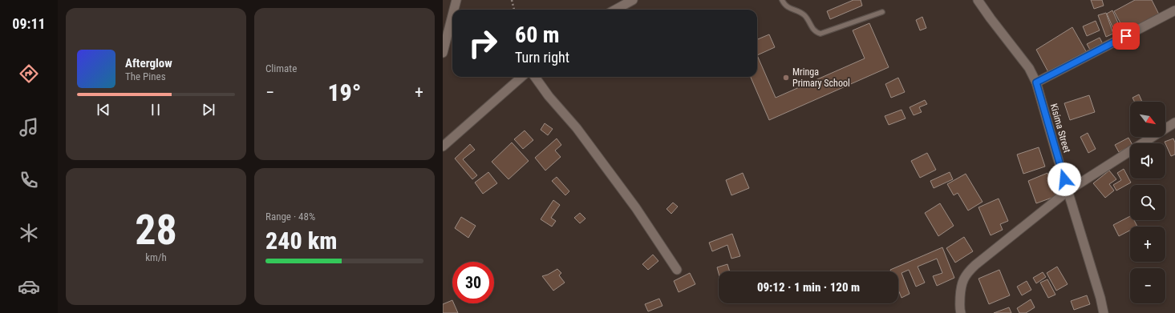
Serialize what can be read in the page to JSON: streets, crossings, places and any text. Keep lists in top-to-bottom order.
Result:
{
  "streets": {
    "street": ["Kisima Street"]
  },
  "places": ["Mringa Primary School"],
  "north": "bottom right",
  "page": {
    "tabs": "09:11",
    "tile": [
      "Climate",
      ["28", "km/h"],
      ["Range · 48%", "240 km"]
    ],
    "turn": ["60 m", "Turn right"],
    "song": ["Afterglow", "The Pines"],
    "heat": ["−", "19°", "+"],
    "map_buttons": ["+", "−"],
    "limit": "30",
    "trip": "09:12 · 1 min · 120 m"
  }
}
